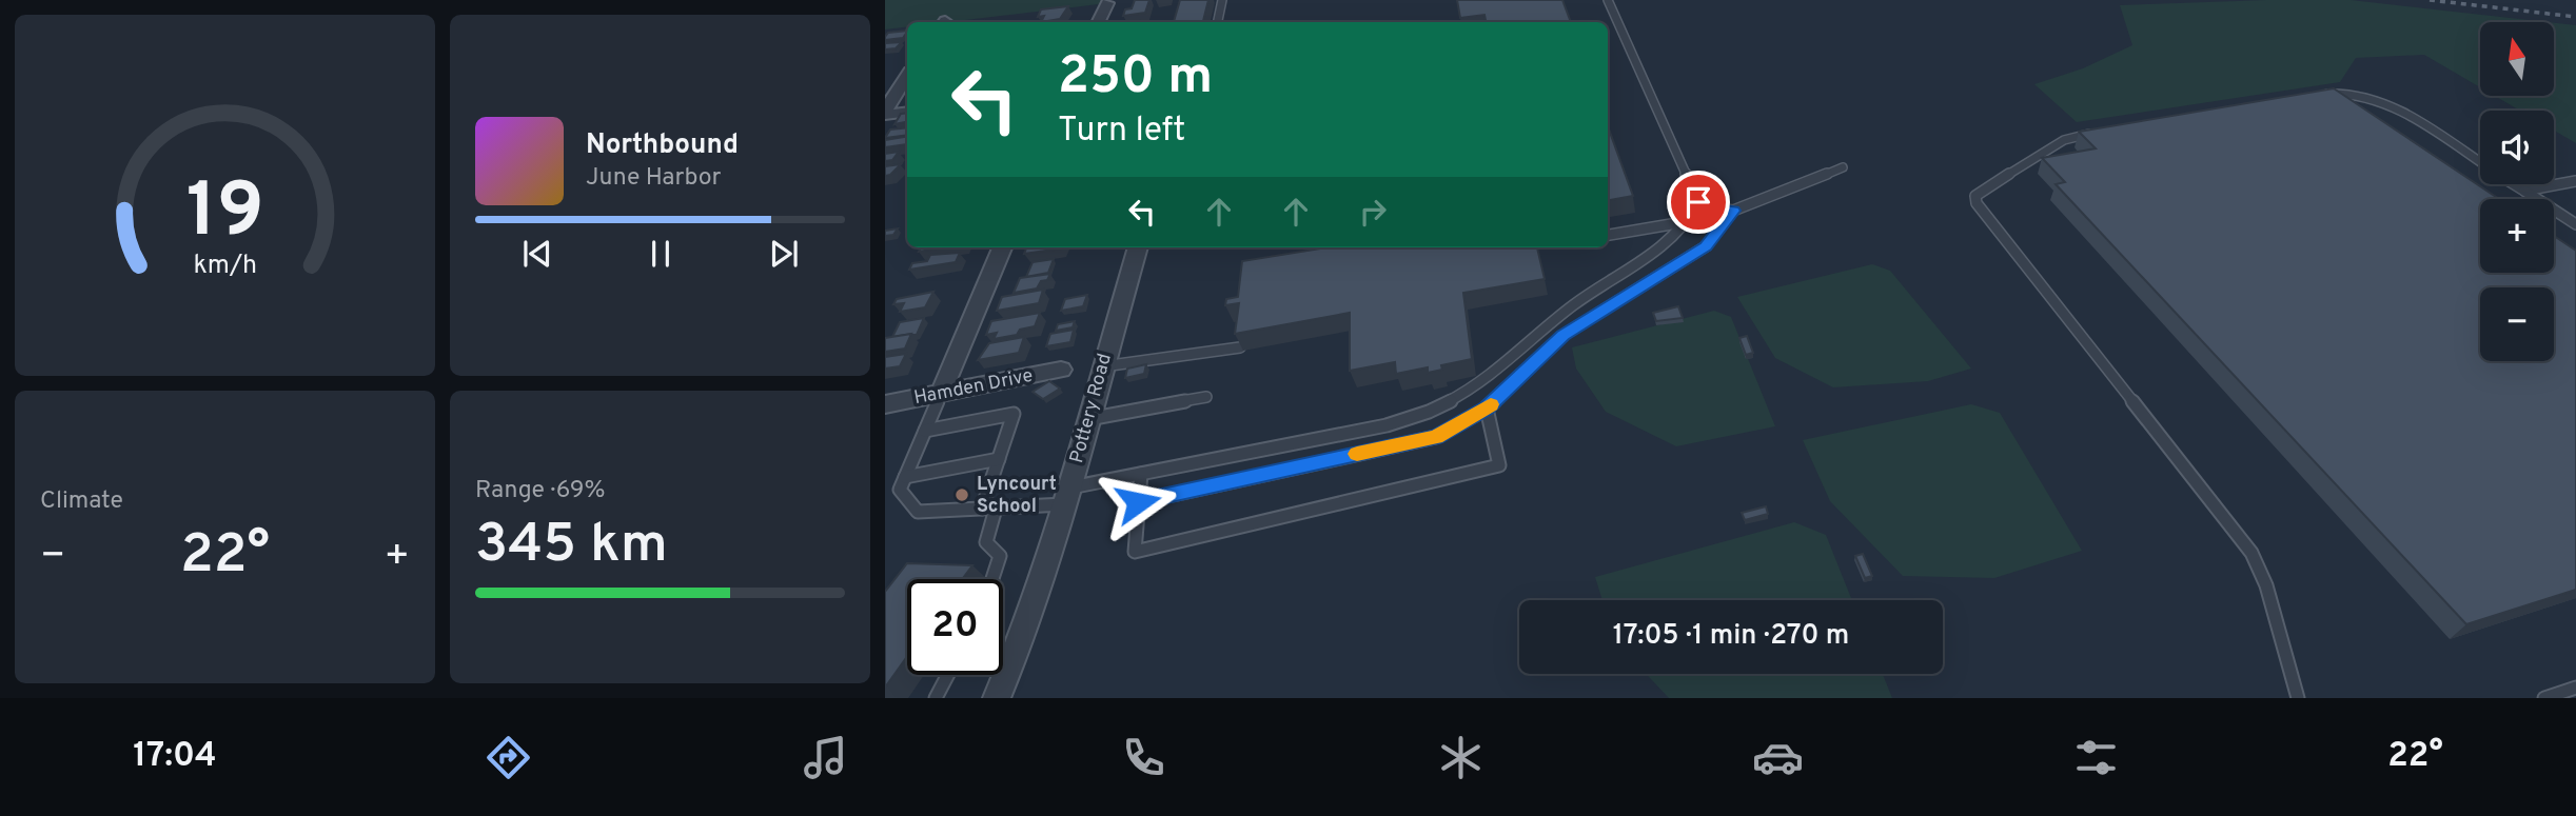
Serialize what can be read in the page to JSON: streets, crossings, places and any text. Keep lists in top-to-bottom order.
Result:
{
  "streets": {
    "street": ["Hamden Drive", "Pottery Road"]
  },
  "places": ["Lyncourt School"],
  "north": "top",
  "page": {
    "map_buttons": ["+", "−"],
    "turn": ["250 m", "Turn left"],
    "song": ["Northbound", "June Harbor"],
    "tile": [
      "Climate",
      ["Range · 69%", "345 km"]
    ],
    "heat": ["−", "22°", "+"],
    "limit": "20",
    "trip": "17:05 · 1 min · 270 m",
    "tabs": ["17:04", "22°"],
    "gauge": ["19", "km/h"]
  }
}
